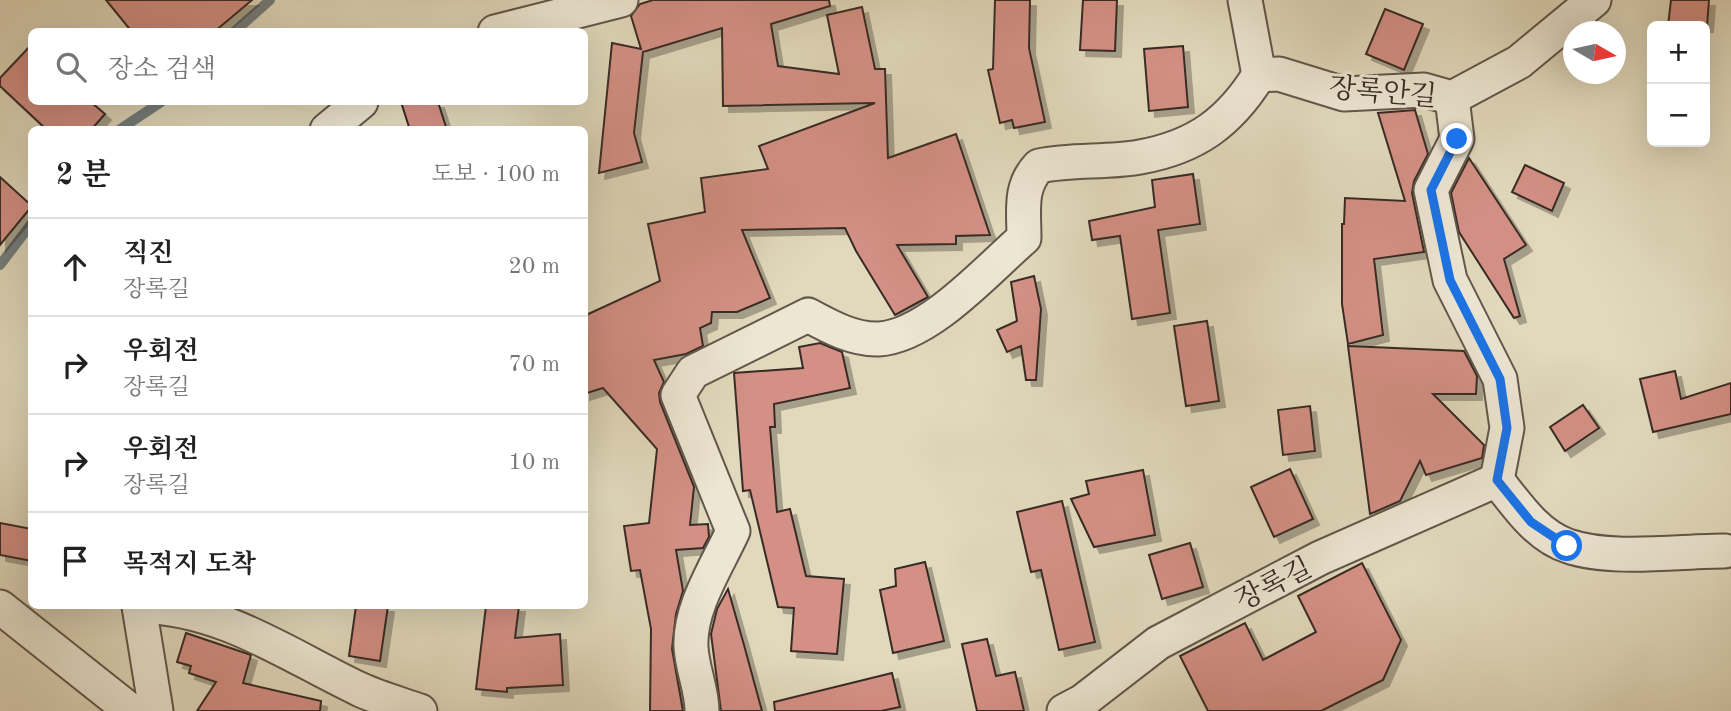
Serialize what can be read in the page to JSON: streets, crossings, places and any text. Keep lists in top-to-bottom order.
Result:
{
  "streets": {
    "street": ["장록안길", "장록길"]
  },
  "north": "right",
  "page": {
    "map_buttons": ["+", "−"],
    "search": "장소 검색",
    "heading": ["2 분", "도보 · 100 m"],
    "list": [
      ["직진", "장록길", "20 m"],
      ["우회전", "장록길", "70 m"],
      ["우회전", "장록길", "10 m"],
      "목적지 도착"
    ]
  }
}
